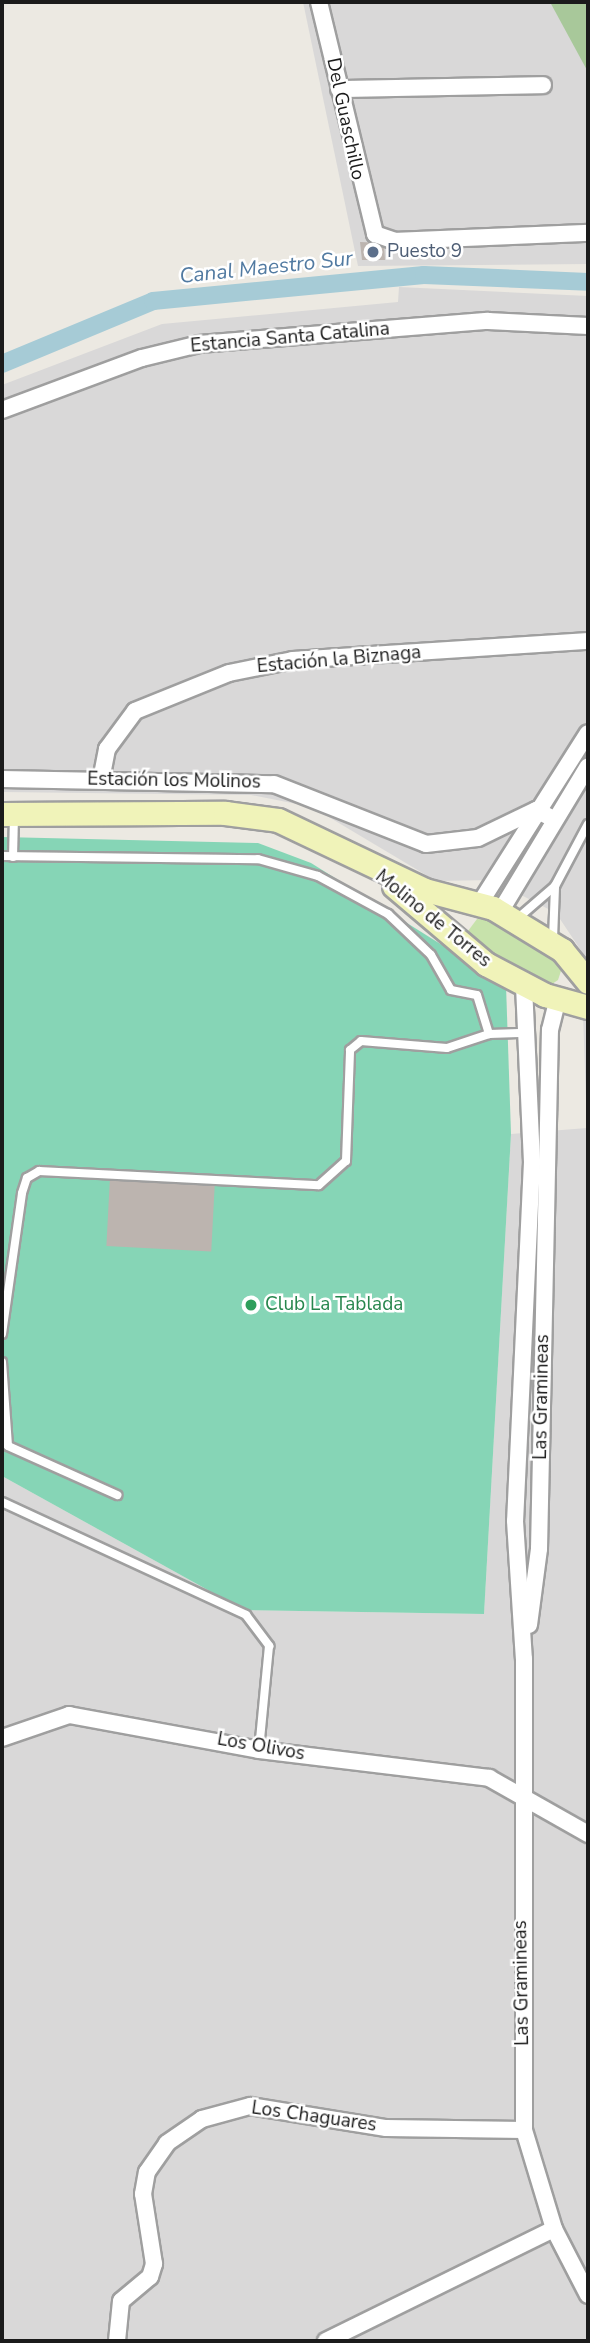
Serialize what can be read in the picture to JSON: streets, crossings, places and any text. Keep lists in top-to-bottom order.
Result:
{
  "streets": {
    "main road": ["Molino de Torres"],
    "street": [
      "Del Guaschillo",
      "Estancia Santa Catalina",
      "Estación la Biznaga",
      "Estación los Molinos",
      "Las Gramineas",
      "Los Olivos",
      "Los Chaguares"
    ]
  },
  "crossings": [
    ["Estación la Biznaga", "Estación los Molinos"],
    ["Las Gramineas", "Los Olivos"],
    ["Las Gramineas", "Los Chaguares"]
  ],
  "water": ["Canal Maestro Sur"],
  "places": ["Puesto 9", "Club La Tablada"]
}
